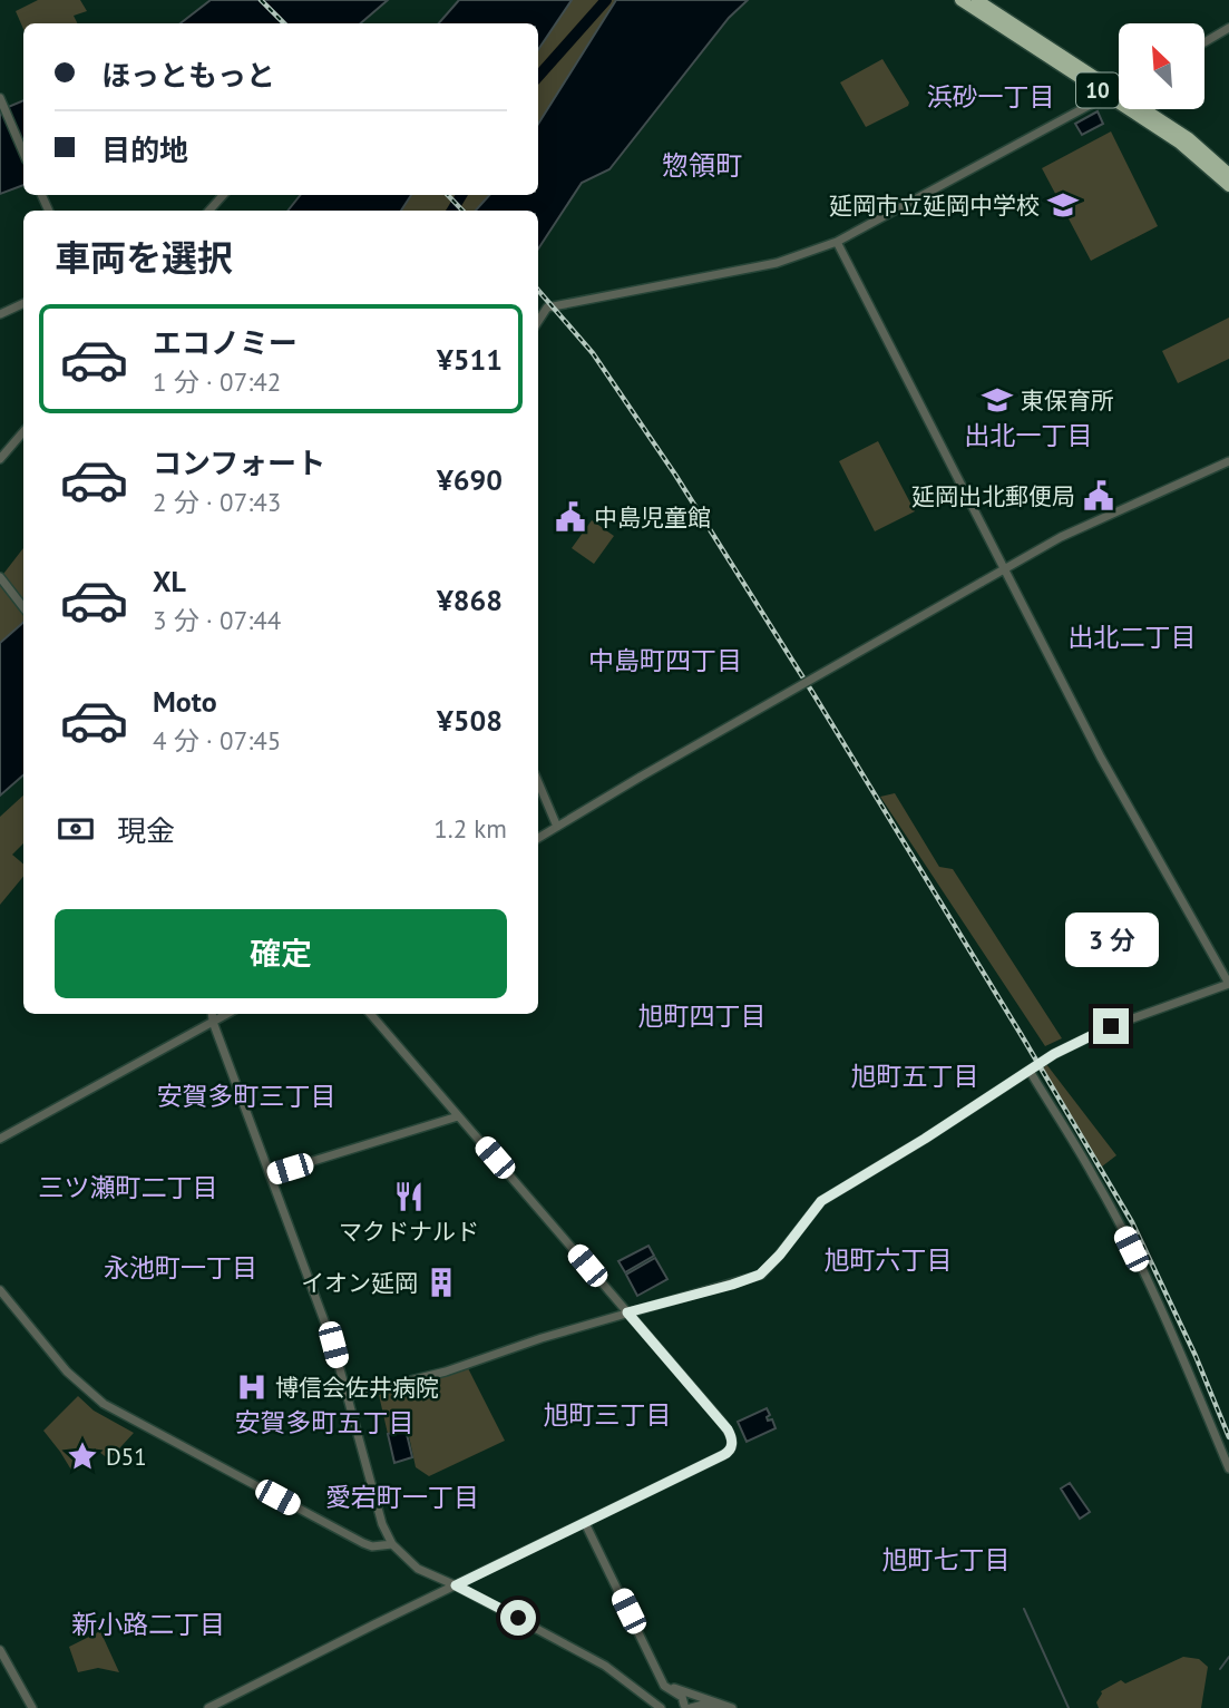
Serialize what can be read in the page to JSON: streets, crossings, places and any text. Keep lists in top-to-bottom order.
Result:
{
  "streets": {
    "highway": ["10"]
  },
  "districts": [
    "浜砂一丁目",
    "惣領町",
    "出北一丁目",
    "出北二丁目",
    "中島町四丁目",
    "旭町四丁目",
    "旭町五丁目",
    "安賀多町三丁目",
    "三ツ瀬町二丁目",
    "旭町六丁目",
    "永池町一丁目",
    "旭町三丁目",
    "安賀多町五丁目",
    "愛宕町一丁目",
    "旭町七丁目",
    "新小路二丁目"
  ],
  "places": {
    "school or university": ["延岡市立延岡中学校", "東保育所"],
    "public building": ["延岡出北郵便局", "中島児童館"],
    "restaurant": ["マクドナルド"],
    "building": ["イオン延岡"],
    "hospital": ["博信会佐井病院"],
    "place": ["D51"]
  },
  "north": "top left",
  "page": {
    "banner": ["ほっともっと", "目的地"],
    "heading": "車両を選択",
    "list": [
      {
        "name": "エコノミー",
        "note": "1 分 · 07:42",
        "value": "¥511"
      },
      {
        "name": "コンフォート",
        "note": "2 分 · 07:43",
        "value": "¥690"
      },
      {
        "name": "XL",
        "note": "3 分 · 07:44",
        "value": "¥868"
      },
      {
        "name": "Moto",
        "note": "4 分 · 07:45",
        "value": "¥508"
      }
    ],
    "pay": ["現金", "1.2 km"],
    "buttons": "確定",
    "bubble": "3 分"
  }
}
